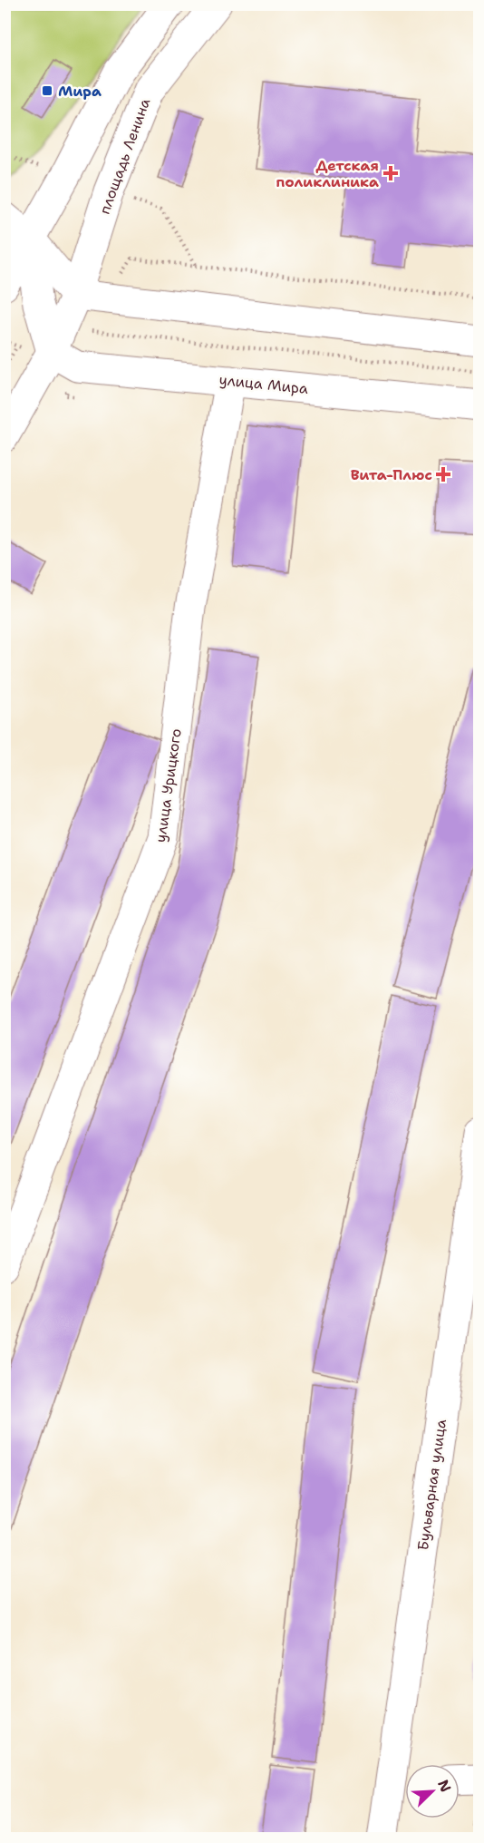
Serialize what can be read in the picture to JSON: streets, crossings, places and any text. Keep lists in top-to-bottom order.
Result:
{
  "streets": {
    "street": [
      "площадь Ленина",
      "улица Мира",
      "улица Урицкого",
      "Бульварная улица"
    ]
  },
  "crossings": [
    ["площадь Ленина", "улица Мира"],
    ["улица Мира", "улица Урицкого"]
  ],
  "places": {
    "transit": ["Мира"],
    "health": ["Детская поликлиника", "Вита-Плюс"]
  },
  "north": "top right"
}
